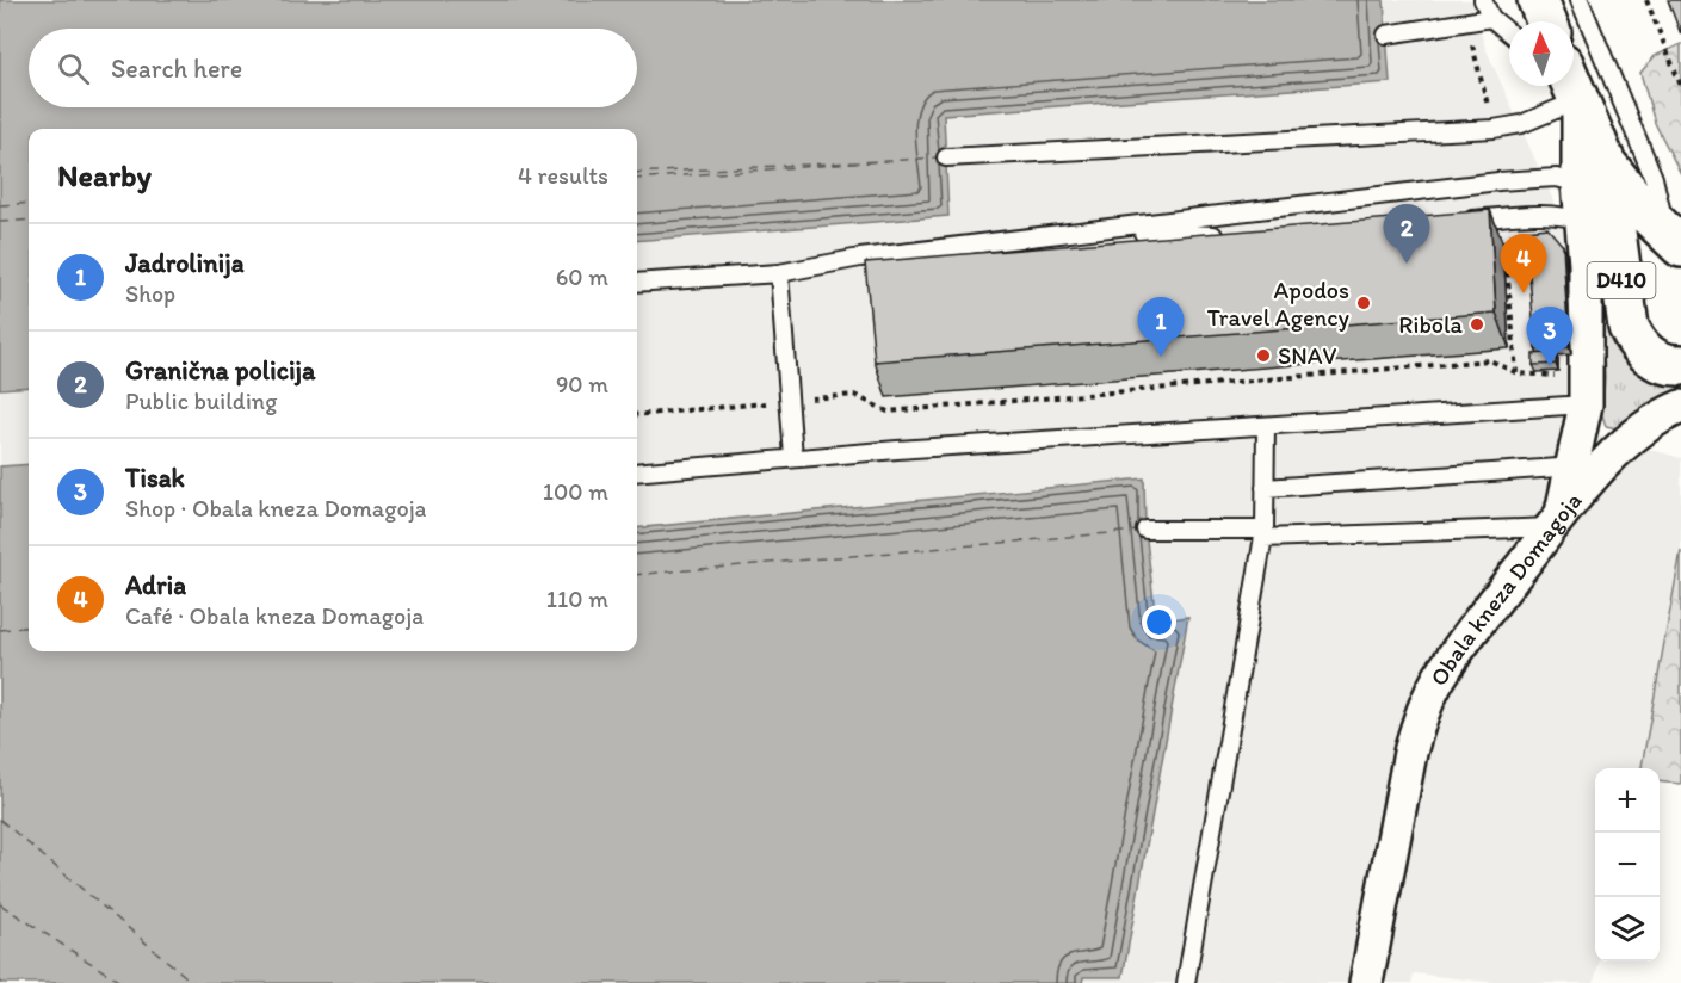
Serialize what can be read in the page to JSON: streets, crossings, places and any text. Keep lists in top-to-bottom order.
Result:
{
  "streets": {
    "main road": ["D410", "Obala kneza Domagoja"]
  },
  "places": ["Apodos Travel Agency", "Ribola", "SNAV"],
  "north": "top",
  "page": {
    "search": "Search here",
    "heading": ["Nearby", "4 results"],
    "pins": [
      "2",
      "4",
      "1",
      "3"
    ],
    "list": [
      {
        "mark": "1",
        "name": "Jadrolinija",
        "note": "Shop",
        "value": "60 m"
      },
      {
        "mark": "2",
        "name": "Granična policija",
        "note": "Public building",
        "value": "90 m"
      },
      {
        "mark": "3",
        "name": "Tisak",
        "note": "Shop · Obala kneza Domagoja",
        "value": "100 m"
      },
      {
        "mark": "4",
        "name": "Adria",
        "note": "Café · Obala kneza Domagoja",
        "value": "110 m"
      }
    ],
    "map_buttons": ["+", "−"]
  }
}
